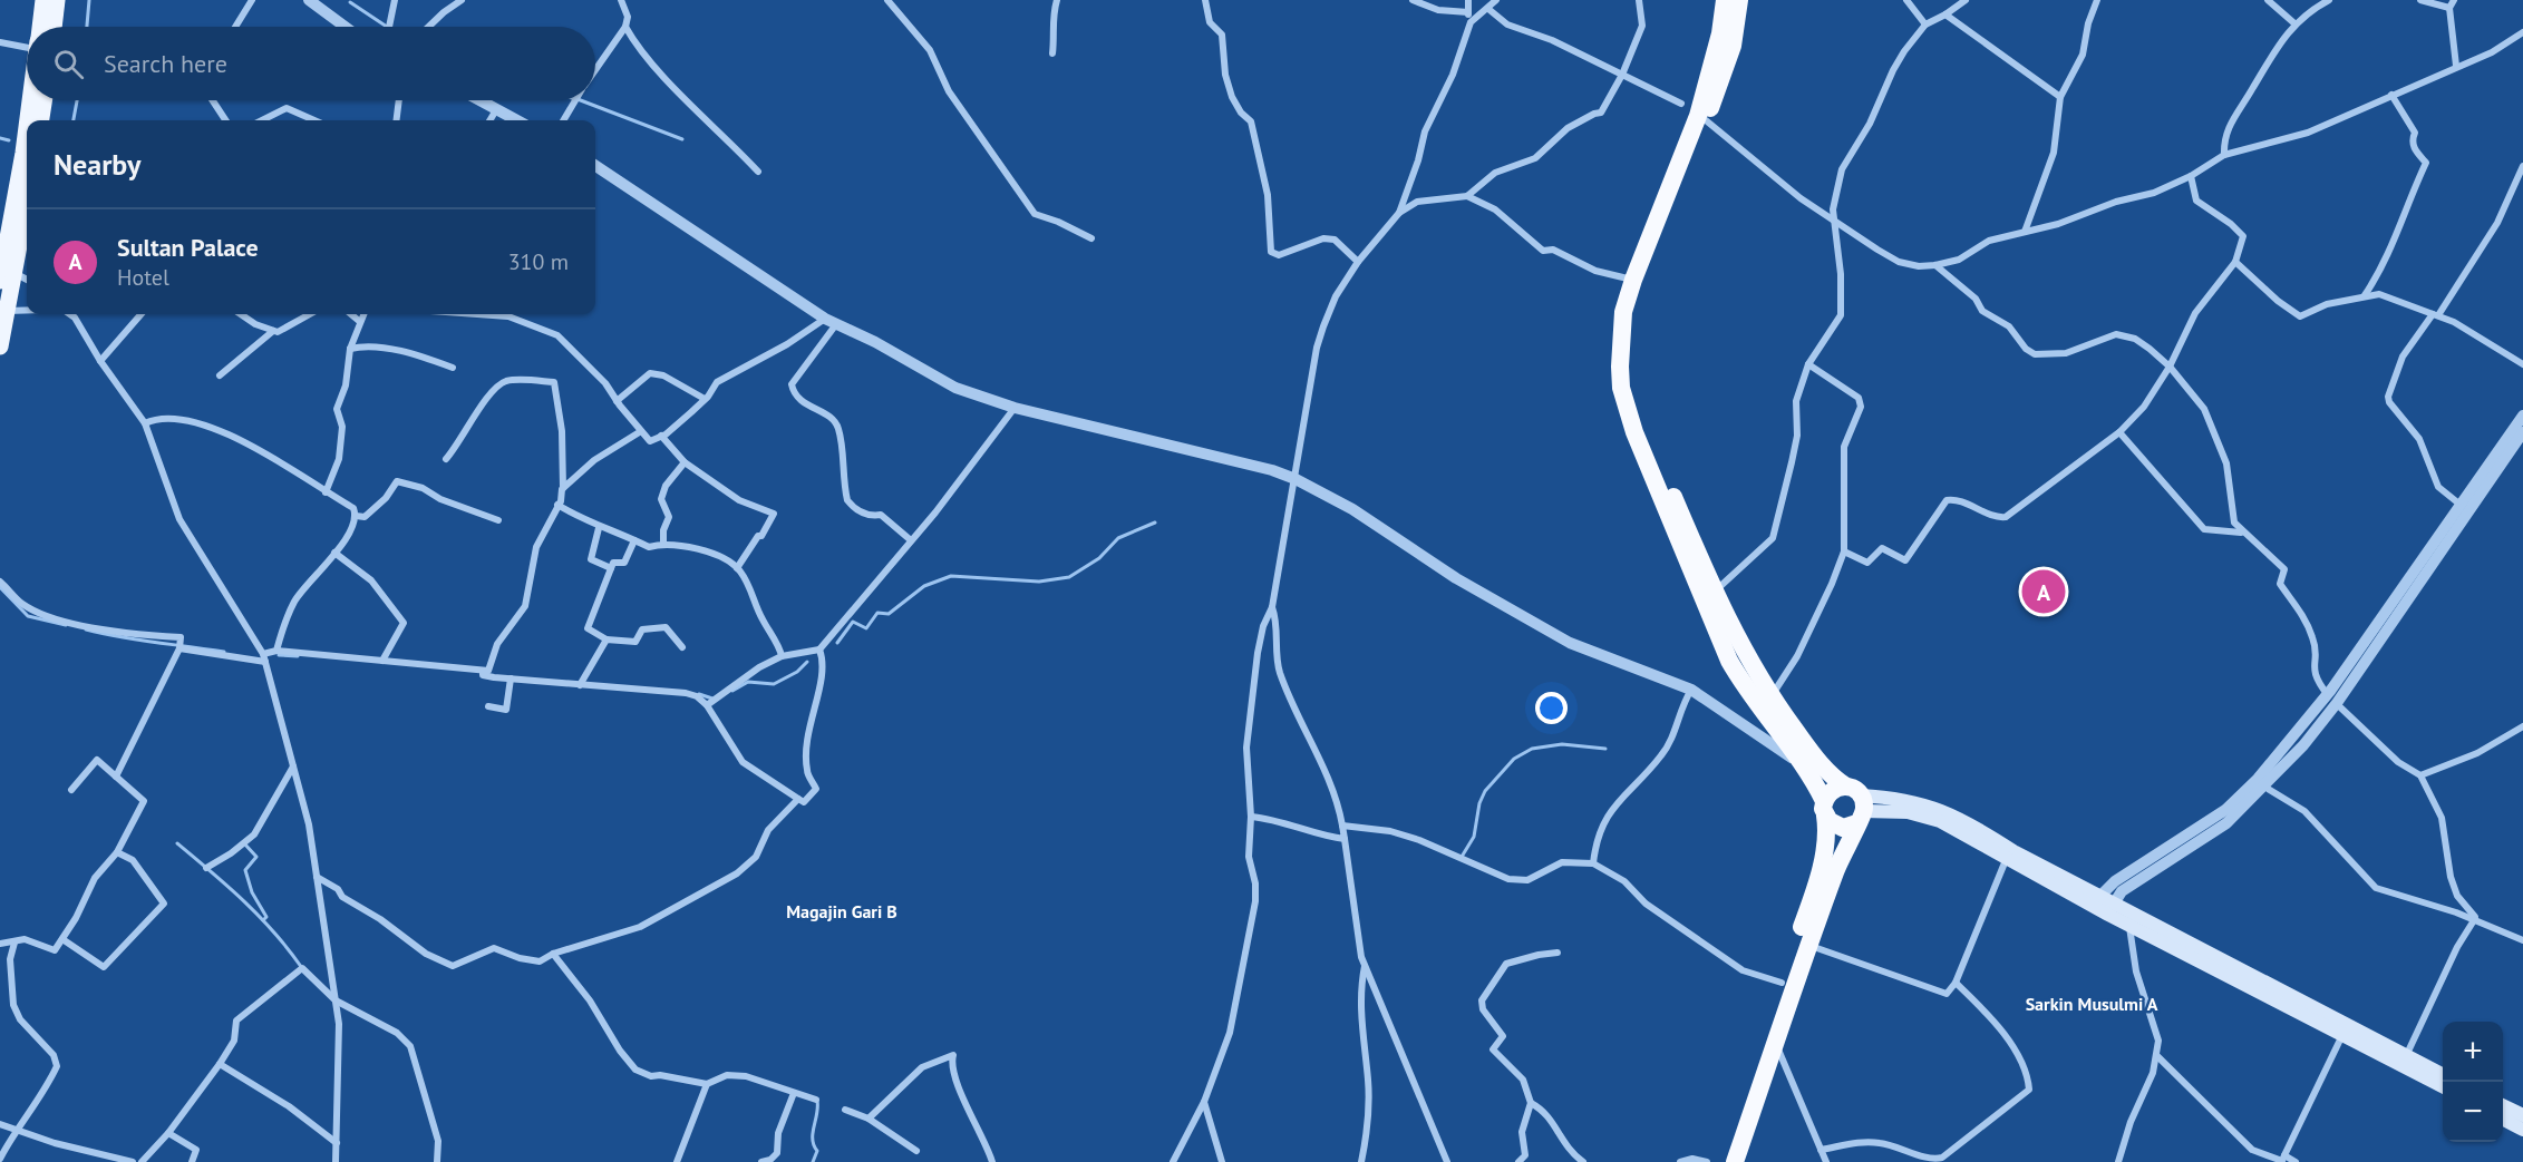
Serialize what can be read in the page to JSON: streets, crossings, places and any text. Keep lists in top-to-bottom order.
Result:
{
  "districts": ["Magajin Gari B", "Sarkin Musulmi A"],
  "page": {
    "search": "Search here",
    "heading": "Nearby",
    "list": [
      {
        "mark": "A",
        "name": "Sultan Palace",
        "note": "Hotel",
        "value": "310 m"
      }
    ],
    "pins": "A",
    "map_buttons": ["+", "−"]
  }
}
